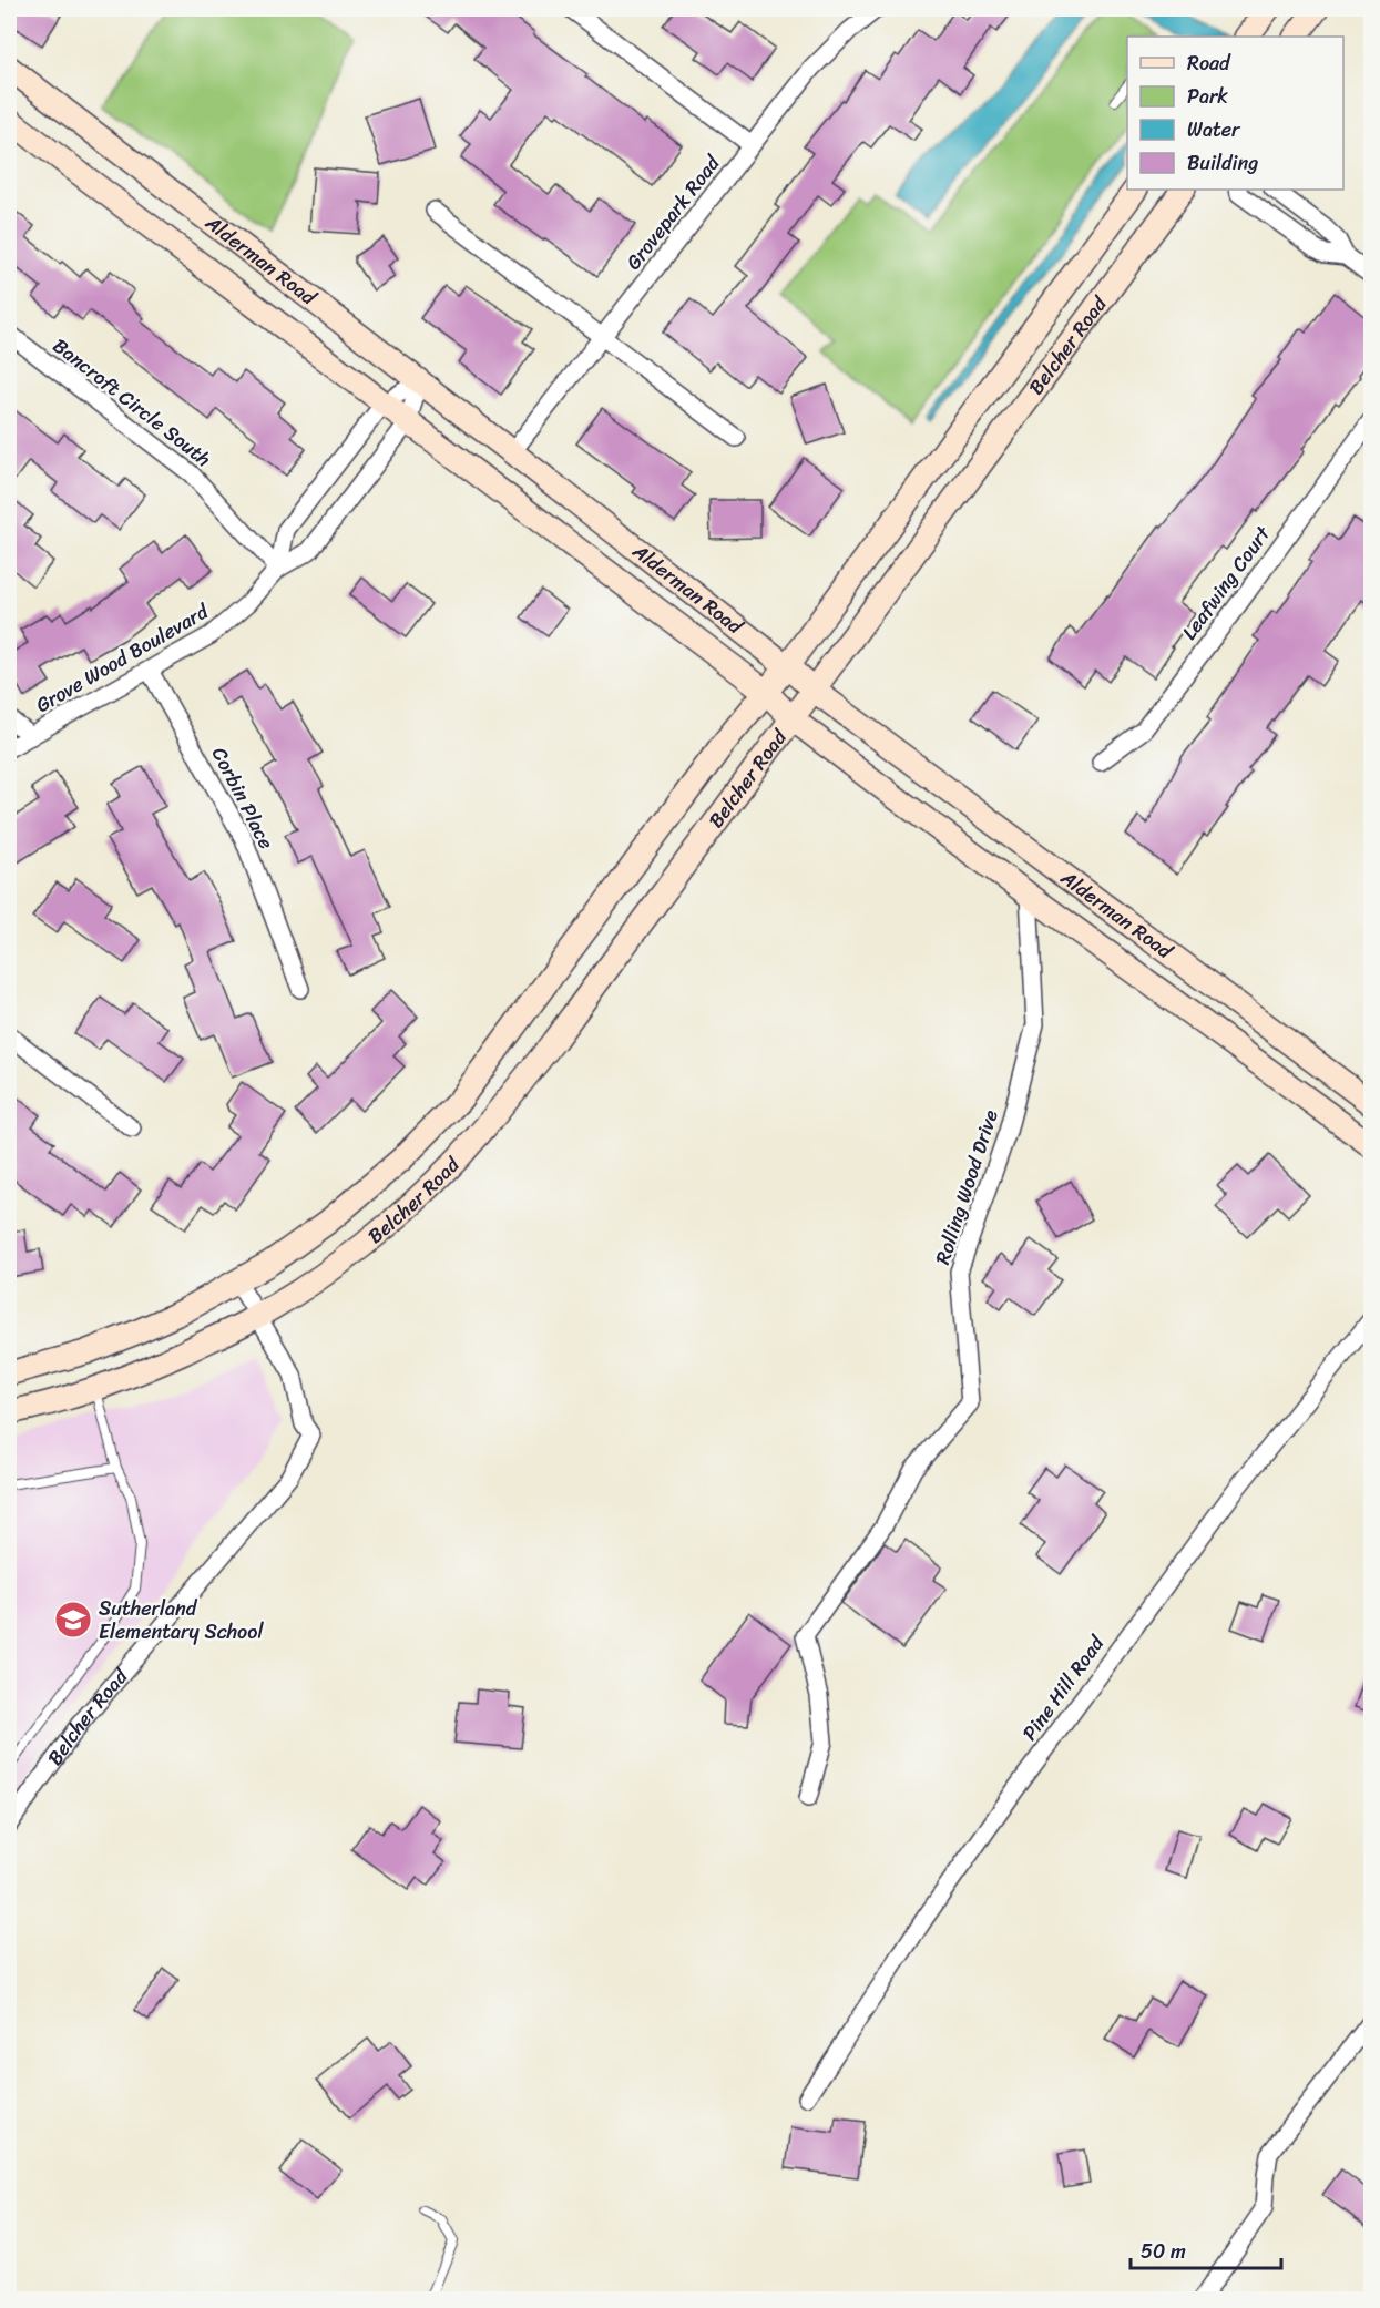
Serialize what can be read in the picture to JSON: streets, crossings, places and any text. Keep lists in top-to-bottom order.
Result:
{
  "streets": {
    "main road": ["Alderman Road", "Belcher Road"],
    "street": [
      "Grovepark Road",
      "Bancroft Circle South",
      "Leafwing Court",
      "Grove Wood Boulevard",
      "Corbin Place",
      "Rolling Wood Drive",
      "Pine Hill Road"
    ]
  },
  "crossings": [
    ["Grovepark Road", "Alderman Road"],
    ["Alderman Road", "Belcher Road"],
    ["Alderman Road", "Grove Wood Boulevard"],
    ["Alderman Road", "Rolling Wood Drive"],
    ["Bancroft Circle South", "Grove Wood Boulevard"],
    ["Grove Wood Boulevard", "Corbin Place"]
  ],
  "places": {
    "school or university": ["Sutherland Elementary School"]
  },
  "legend": [
    "Road",
    "Park",
    "Water",
    "Building"
  ],
  "scale_bar": "50 m"
}
